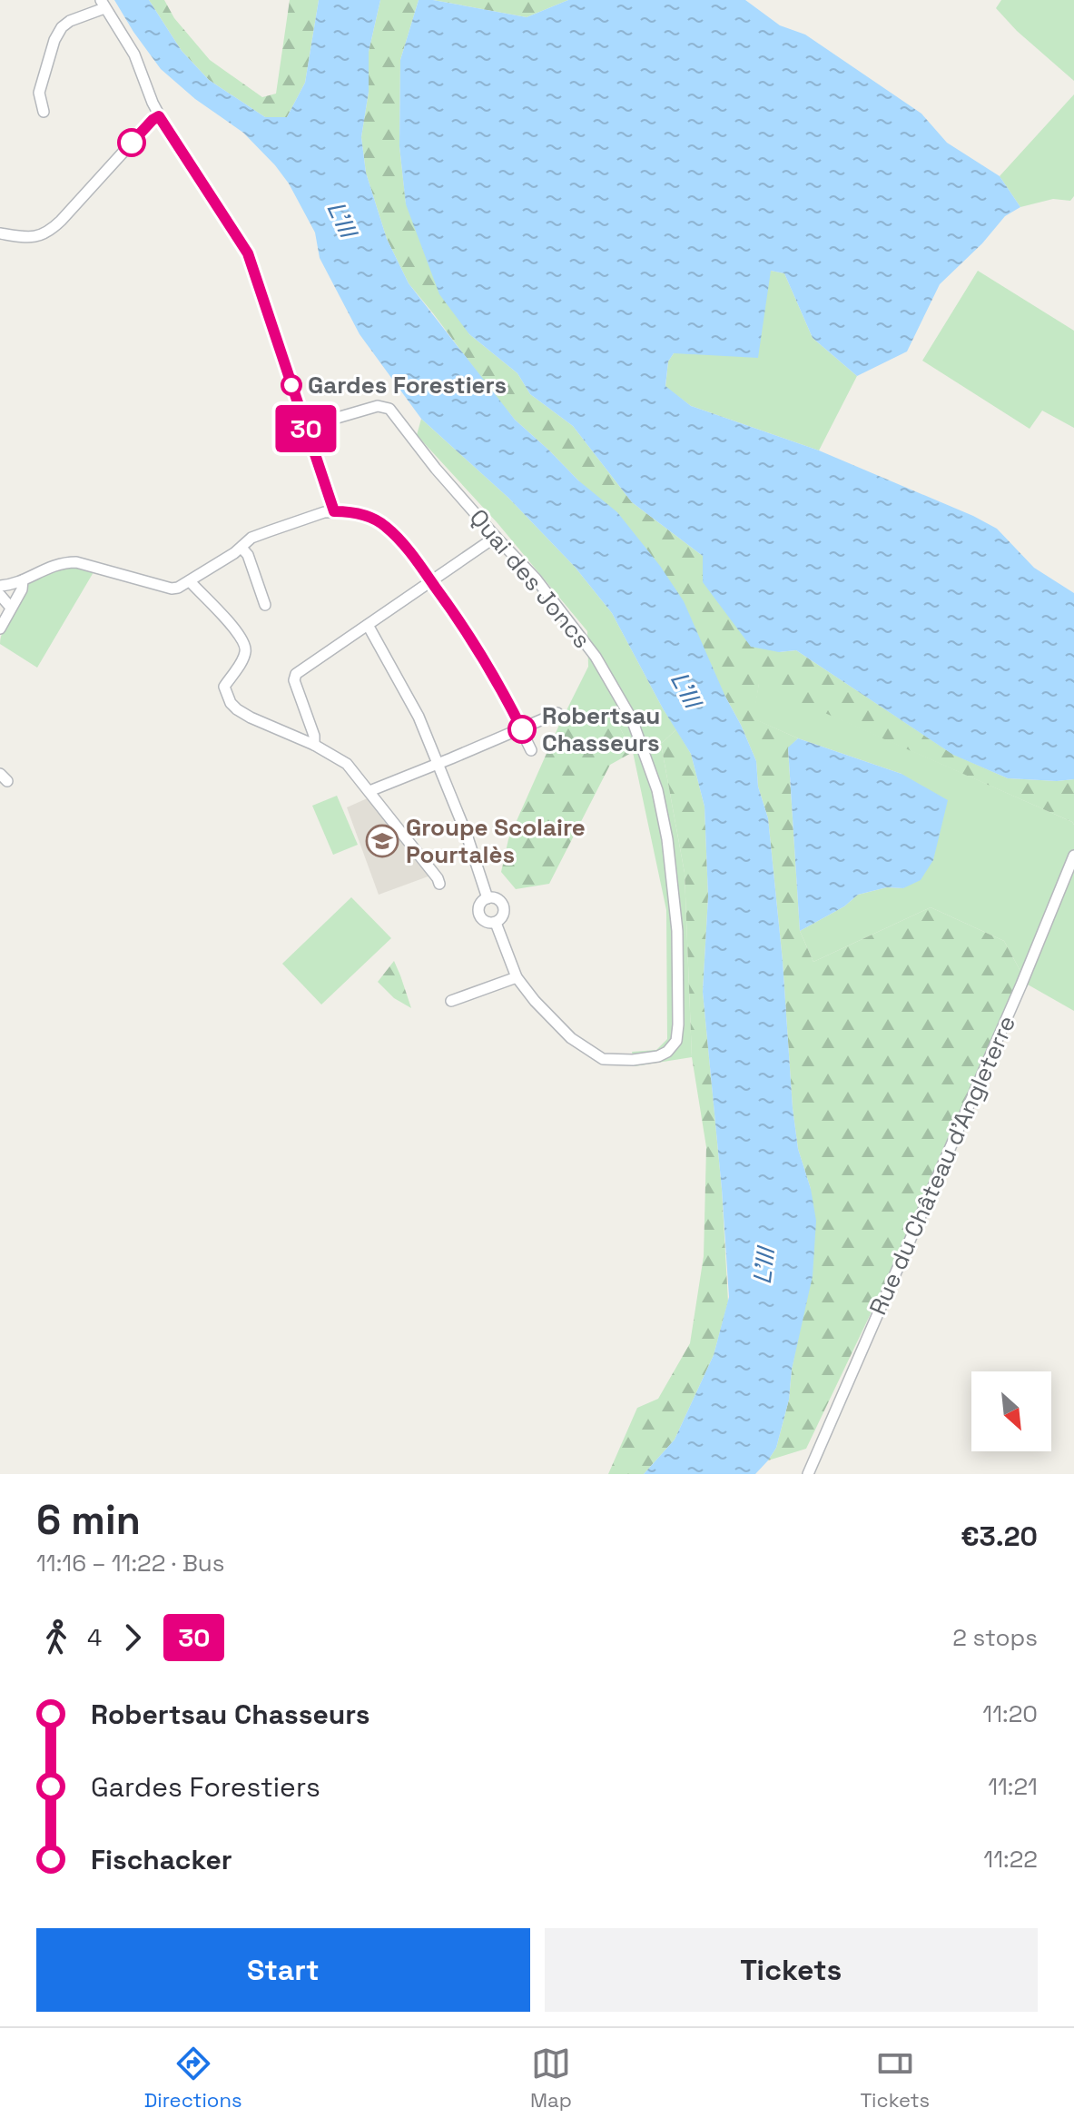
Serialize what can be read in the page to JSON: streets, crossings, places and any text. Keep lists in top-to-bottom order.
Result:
{
  "streets": {
    "street": ["Quai des Joncs", "Rue du Château d'Angleterre"]
  },
  "water": ["L'Ill"],
  "places": {
    "other": ["Gardes Forestiers", "Robertsau Chasseurs"],
    "school or university": ["Groupe Scolaire Pourtalès"]
  },
  "lines": ["bus line 30"],
  "north": "bottom right",
  "page": {
    "on_map": "30",
    "heading": ["6 min", "11:16 – 11:22 · Bus", "€3.20"],
    "legs": ["4", "30", "2 stops"],
    "list": [
      {
        "name": "Robertsau Chasseurs",
        "value": "11:20"
      },
      {
        "name": "Gardes Forestiers",
        "value": "11:21"
      },
      {
        "name": "Fischacker",
        "value": "11:22"
      }
    ],
    "buttons": ["Start", "Tickets"],
    "tabs": ["Directions", "Map", "Tickets"]
  }
}
